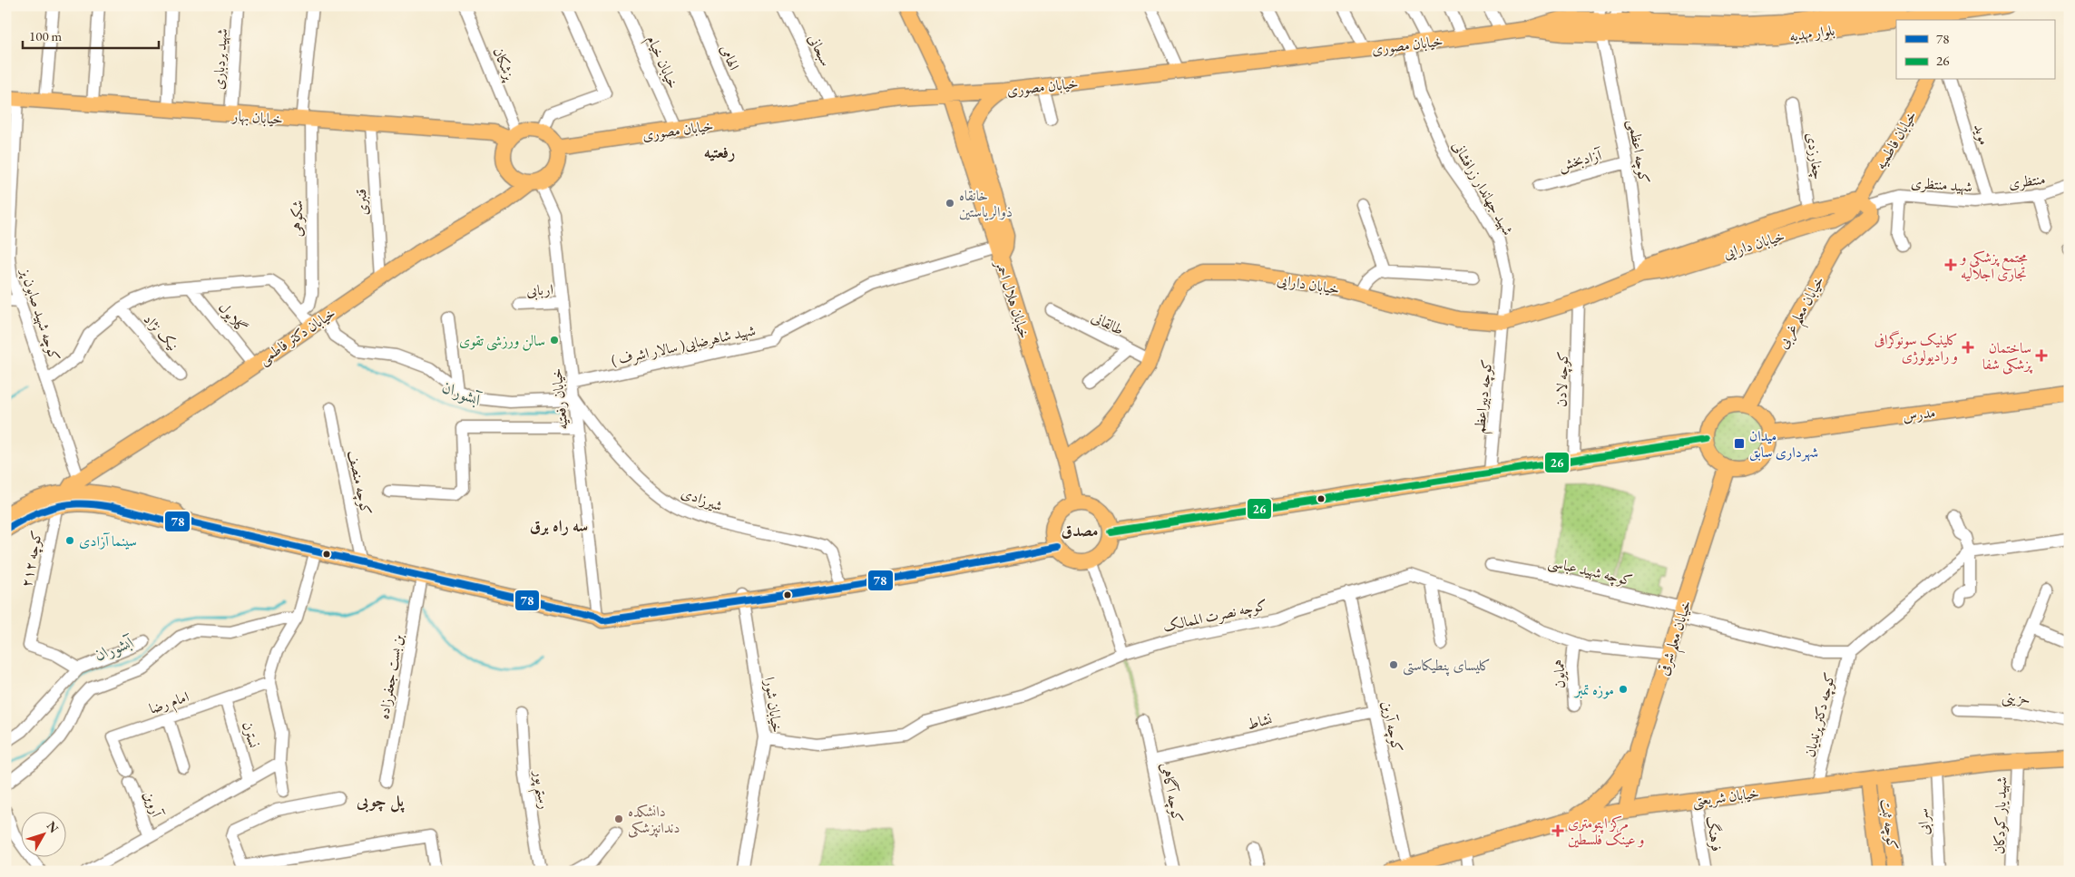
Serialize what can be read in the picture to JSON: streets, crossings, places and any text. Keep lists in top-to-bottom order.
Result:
{
  "streets": {
    "main road": [
      "بلوار مهدیه",
      "خیابان مصوری",
      "خیابان بهار",
      "خیابان فاطمیه",
      "خیابان دارایی",
      "خیابان هلال احمر",
      "خیابان معلم غربی",
      "خیابان دکتر فاطمی",
      "مدرس",
      "خیابان معلم شرقی",
      "خیابان شریعتی",
      "کوچه ثبت"
    ],
    "street": [
      "سبحانی",
      "الهامی",
      "شهید بردباری",
      "خیابان خیام",
      "پزشکان",
      "موید",
      "کوچه اعظمی",
      "چغارزدی",
      "آزادبخش",
      "منتظری",
      "شهید منتظری",
      "شهید جهاندار زرافشانی",
      "قنبری",
      "شکوهی",
      "اربابی",
      "کوچه شهید صابون پز",
      "گلایول",
      "طالقانی",
      "نیک نژاد",
      "شهید شاهرضایی( سالار اشرف )",
      "کوچه لادن",
      "کوچه دبیراعظم",
      "خیابان رفعتیه",
      "کوچه منصف",
      "شیرزادی",
      "کوچه ۲۱۲",
      "کوچه شهید عباسی",
      "کوچه نصرت الممالک",
      "همایون",
      "بن بست جعفرزاده",
      "حزینی",
      "امام رضا",
      "خیابان شورا",
      "کوچه دکتر پرندیان",
      "نشاط",
      "کوچه آرین",
      "نسترن",
      "رستم پور",
      "کوچه آگاهی",
      "آروین",
      "شهید یار کودکان",
      "سرابی",
      "فرهنگ"
    ]
  },
  "crossings": [
    ["بلوار مهدیه", "خیابان مصوری"],
    ["بلوار مهدیه", "کوچه اعظمی"],
    ["خیابان مصوری", "سبحانی"],
    ["خیابان مصوری", "الهامی"],
    ["خیابان مصوری", "خیابان خیام"],
    ["خیابان مصوری", "پزشکان"],
    ["خیابان مصوری", "خیابان بهار"],
    ["خیابان مصوری", "کوچه اعظمی"],
    ["خیابان مصوری", "شهید جهاندار زرافشانی"],
    ["خیابان مصوری", "خیابان هلال احمر"],
    ["خیابان مصوری", "خیابان دکتر فاطمی"],
    ["خیابان مصوری", "خیابان رفعتیه"],
    ["شهید بردباری", "خیابان بهار"],
    ["پزشکان", "خیابان بهار"],
    ["پزشکان", "خیابان دکتر فاطمی"],
    ["پزشکان", "خیابان رفعتیه"],
    ["خیابان بهار", "قنبری"],
    ["خیابان بهار", "شکوهی"],
    ["خیابان بهار", "کوچه شهید صابون پز"],
    ["خیابان بهار", "خیابان دکتر فاطمی"],
    ["خیابان بهار", "خیابان رفعتیه"],
    ["موید", "منتظری"],
    ["موید", "شهید منتظری"],
    ["خیابان فاطمیه", "شهید منتظری"],
    ["خیابان فاطمیه", "خیابان دارایی"],
    ["خیابان فاطمیه", "خیابان معلم غربی"],
    ["کوچه اعظمی", "آزادبخش"],
    ["کوچه اعظمی", "خیابان دارایی"],
    ["چغارزدی", "خیابان دارایی"],
    ["منتظری", "شهید منتظری"],
    ["شهید منتظری", "خیابان دارایی"],
    ["شهید منتظری", "خیابان معلم غربی"],
    ["شهید جهاندار زرافشانی", "خیابان دارایی"],
    ["شهید جهاندار زرافشانی", "کوچه دبیراعظم"],
    ["قنبری", "خیابان دکتر فاطمی"],
    ["خیابان دارایی", "خیابان هلال احمر"],
    ["خیابان دارایی", "خیابان معلم غربی"],
    ["خیابان دارایی", "طالقانی"],
    ["خیابان دارایی", "کوچه لادن"],
    ["خیابان دارایی", "کوچه دبیراعظم"],
    ["اربابی", "خیابان رفعتیه"],
    ["خیابان هلال احمر", "شهید شاهرضایی( سالار اشرف )"],
    ["خیابان معلم غربی", "مدرس"],
    ["خیابان معلم غربی", "خیابان معلم شرقی"],
    ["کوچه شهید صابون پز", "خیابان دکتر فاطمی"],
    ["گلایول", "خیابان دکتر فاطمی"],
    ["خیابان دکتر فاطمی", "خیابان رفعتیه"],
    ["شهید شاهرضایی( سالار اشرف )", "خیابان رفعتیه"],
    ["خیابان رفعتیه", "شیرزادی"],
    ["مدرس", "خیابان معلم شرقی"],
    ["کوچه شهید عباسی", "خیابان معلم شرقی"],
    ["کوچه شهید عباسی", "کوچه دکتر پرندیان"],
    ["کوچه نصرت الممالک", "خیابان معلم شرقی"],
    ["کوچه نصرت الممالک", "همایون"],
    ["کوچه نصرت الممالک", "خیابان شورا"],
    ["کوچه نصرت الممالک", "کوچه آرین"],
    ["خیابان معلم شرقی", "خیابان شریعتی"],
    ["امام رضا", "نسترن"],
    ["کوچه دکتر پرندیان", "خیابان شریعتی"],
    ["نشاط", "کوچه آرین"],
    ["نشاط", "کوچه آگاهی"],
    ["کوچه آرین", "خیابان شریعتی"],
    ["خیابان شریعتی", "شهید یار کودکان"],
    ["خیابان شریعتی", "سرابی"],
    ["خیابان شریعتی", "کوچه ثبت"],
    ["خیابان شریعتی", "فرهنگ"]
  ],
  "districts": [
    "رفعتیه",
    "سه راه برق",
    "مصدق",
    "پل چوبی"
  ],
  "water": ["آبشوران"],
  "places": {
    "other": [
      "خانقاه ذوالریاستین",
      "سالن ورزشی تقوی",
      "سینما آزادی",
      "کلیسای پنطیکاستی",
      "موزه تمبر",
      "دانشکده دندانپزشکی"
    ],
    "health": [
      "مجتمع پزشکی و تجاری اجلالیه",
      "کلینیک سونوگرافی و رادیولوژی",
      "ساختمان پزشکی شفا",
      "مرکز اپتومتری و عینک فلسطین"
    ],
    "transit": ["میدان شهرداری سابق"]
  },
  "lines": ["transit line 26", "transit line 78"],
  "legend": ["78", "26"],
  "scale_bar": "100 m",
  "north": "top right"
}
